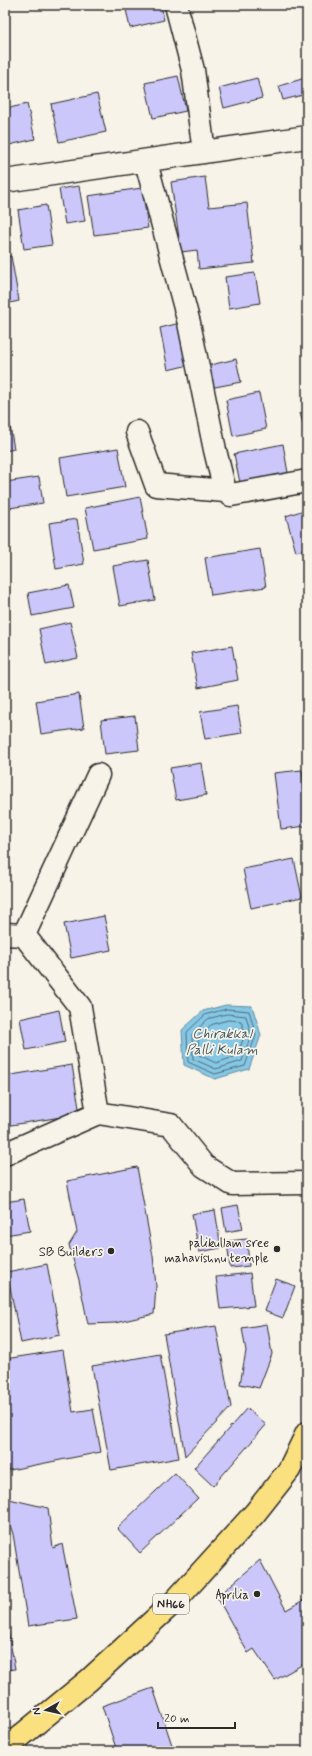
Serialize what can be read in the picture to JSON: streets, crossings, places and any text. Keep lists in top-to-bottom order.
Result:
{
  "streets": {
    "highway": ["NH66"]
  },
  "water": ["Chirakkal Palli Kulam"],
  "places": ["palikullam sree mahavishnu temple", "SB Builders", "Aprilia"],
  "scale_bar": "20 m",
  "north": "left"
}
